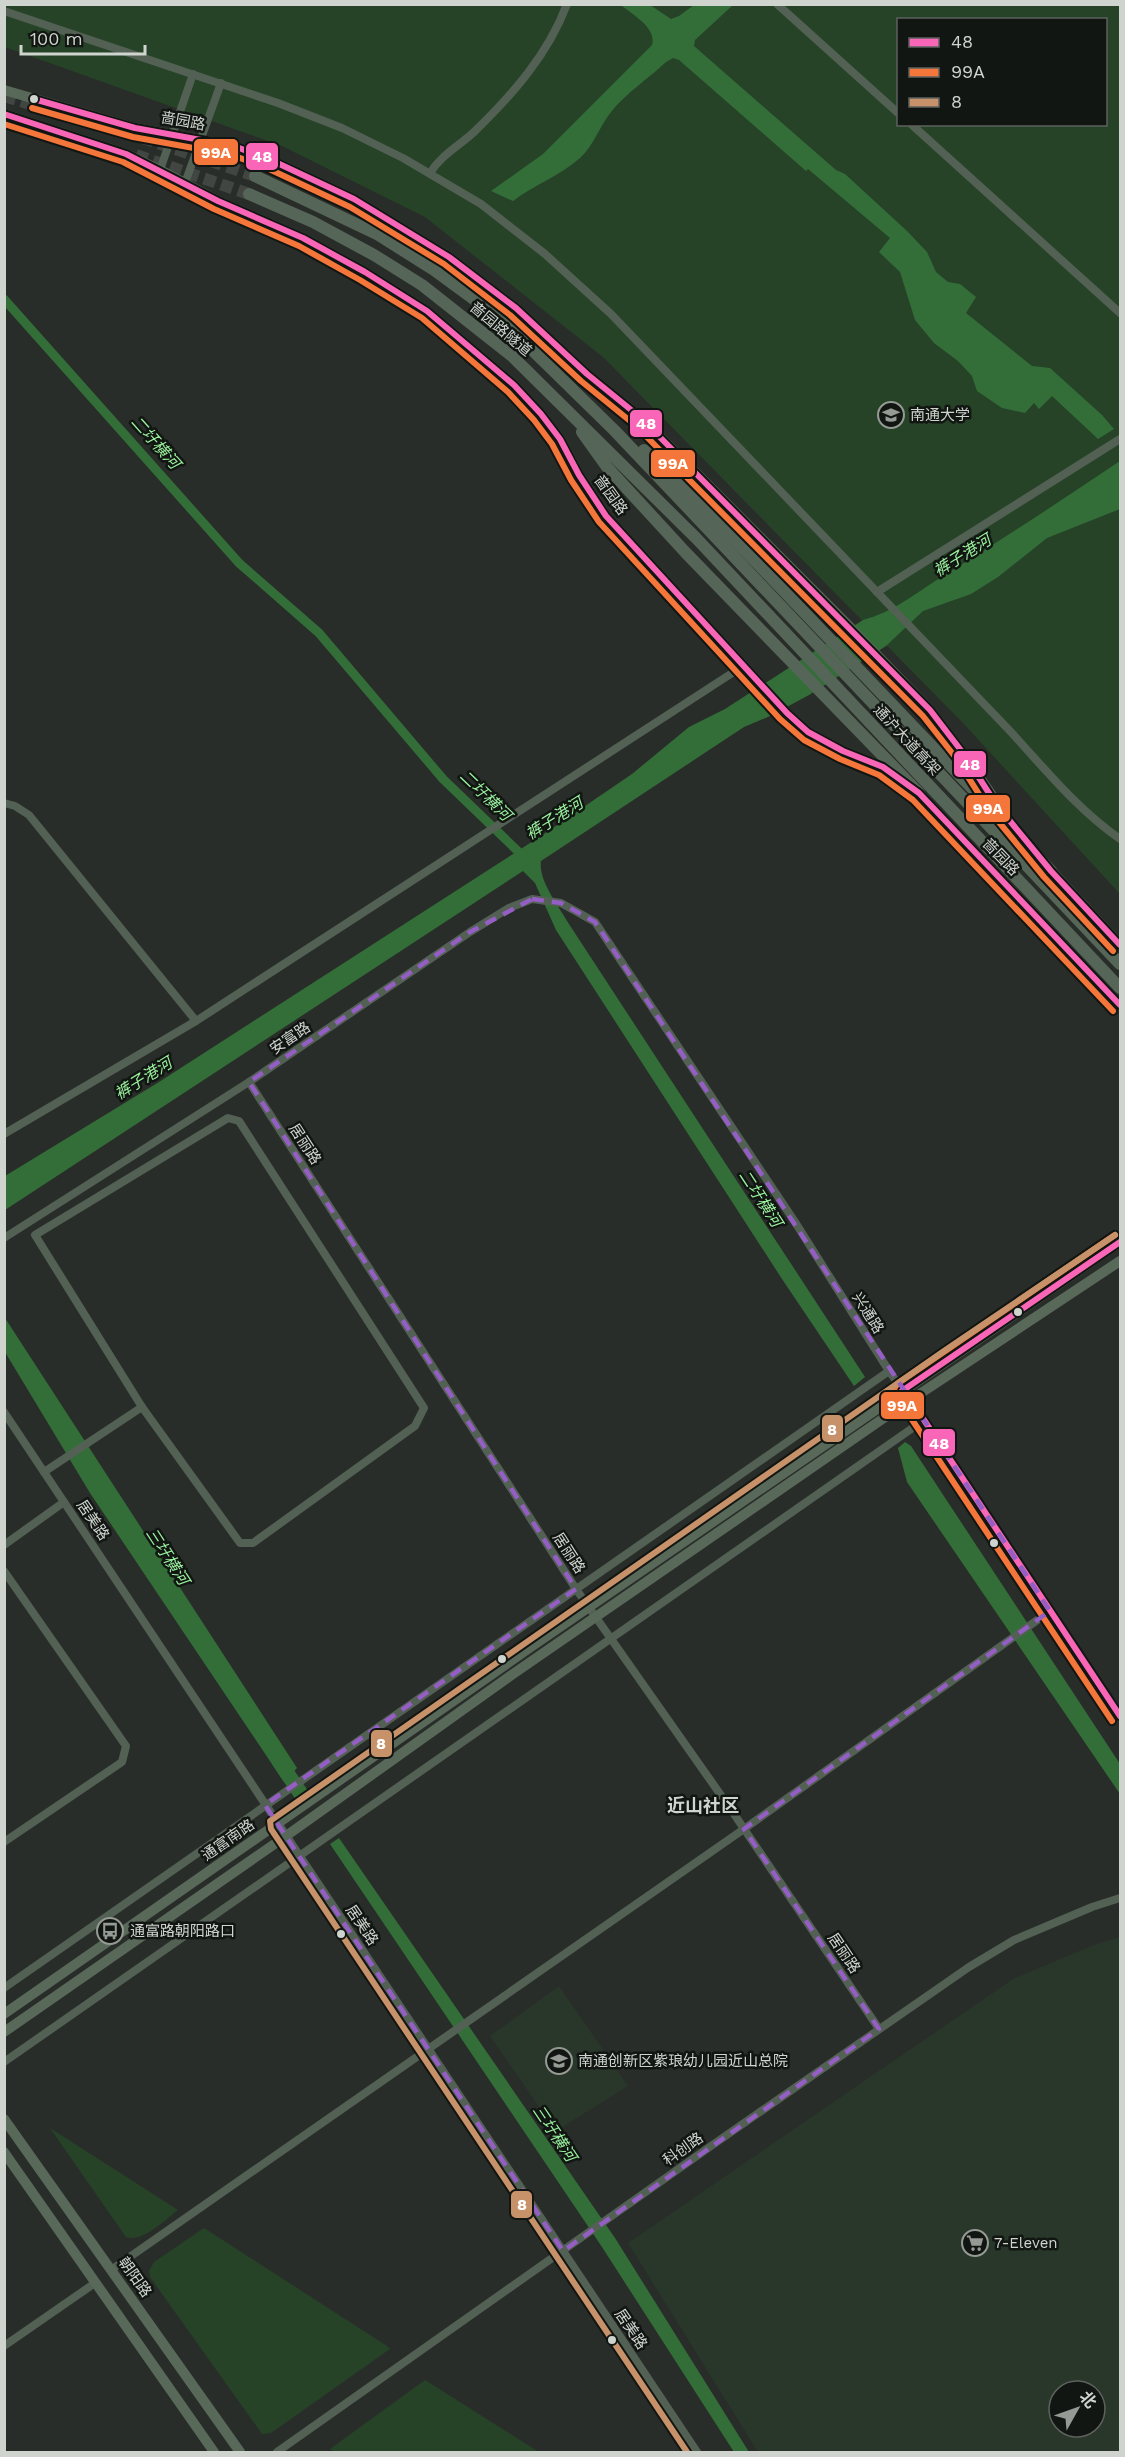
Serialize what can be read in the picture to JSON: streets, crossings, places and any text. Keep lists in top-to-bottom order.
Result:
{
  "streets": {
    "highway": ["啬园路隧道", "通沪大道高架"],
    "main road": ["啬园路", "通富南路", "朝阳路"],
    "street": [
      "安富路",
      "居丽路",
      "兴通路",
      "居美路",
      "科创路"
    ]
  },
  "crossings": [
    ["啬园路隧道", "通沪大道高架"],
    ["安富路", "居丽路"],
    ["安富路", "兴通路"],
    ["居丽路", "通富南路"],
    ["居丽路", "科创路"],
    ["兴通路", "通富南路"],
    ["居美路", "通富南路"],
    ["居美路", "科创路"]
  ],
  "districts": ["近山社区"],
  "water": ["二圩横河", "裤子港河", "三圩横河"],
  "places": {
    "school or university": ["南通大学", "南通创新区紫琅幼儿园近山总院"],
    "bus stop": ["通富路朝阳路口"],
    "supermarket": ["7-Eleven"]
  },
  "lines": ["transit line 48", "transit line 99A", "transit line 8"],
  "legend": ["48", "99A", "8"],
  "scale_bar": "100 m",
  "north": "top right"
}
